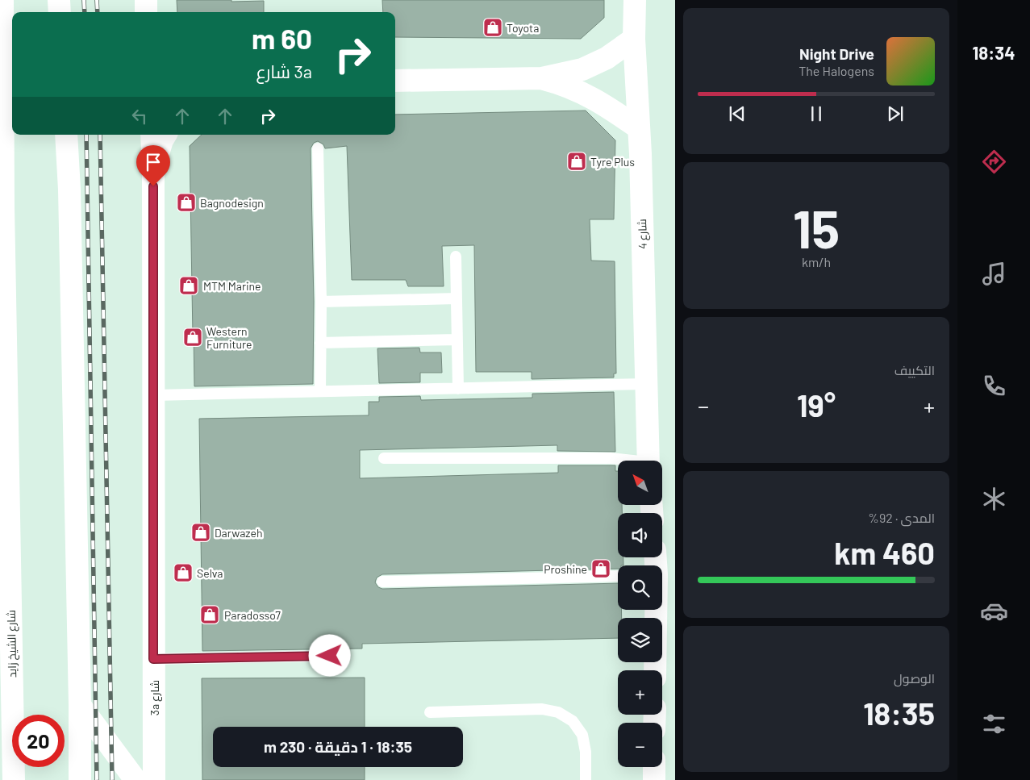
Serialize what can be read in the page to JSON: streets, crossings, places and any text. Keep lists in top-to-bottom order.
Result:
{
  "streets": {
    "main road": ["شارع 4", "شارع الشيخ زايد", "3a شارع"]
  },
  "places": {
    "shop": [
      "Toyota",
      "Tyre Plus",
      "Bagnodesign",
      "MTM Marine",
      "Western Furniture",
      "Darwazeh",
      "Proshine",
      "Selva",
      "Paradosso7"
    ]
  },
  "north": "top left",
  "page": {
    "tabs": "18:34",
    "turn": ["60 m", "3a شارع"],
    "song": ["Night Drive", "The Halogens"],
    "tile": [
      ["15", "km/h"],
      "التكييف",
      ["المدى · 92%", "460 km"],
      ["الوصول", "18:35"]
    ],
    "heat": ["−", "19°", "+"],
    "map_buttons": ["+", "−"],
    "limit": "20",
    "trip": "18:35 · 1 دقيقة · 230 m"
  }
}
